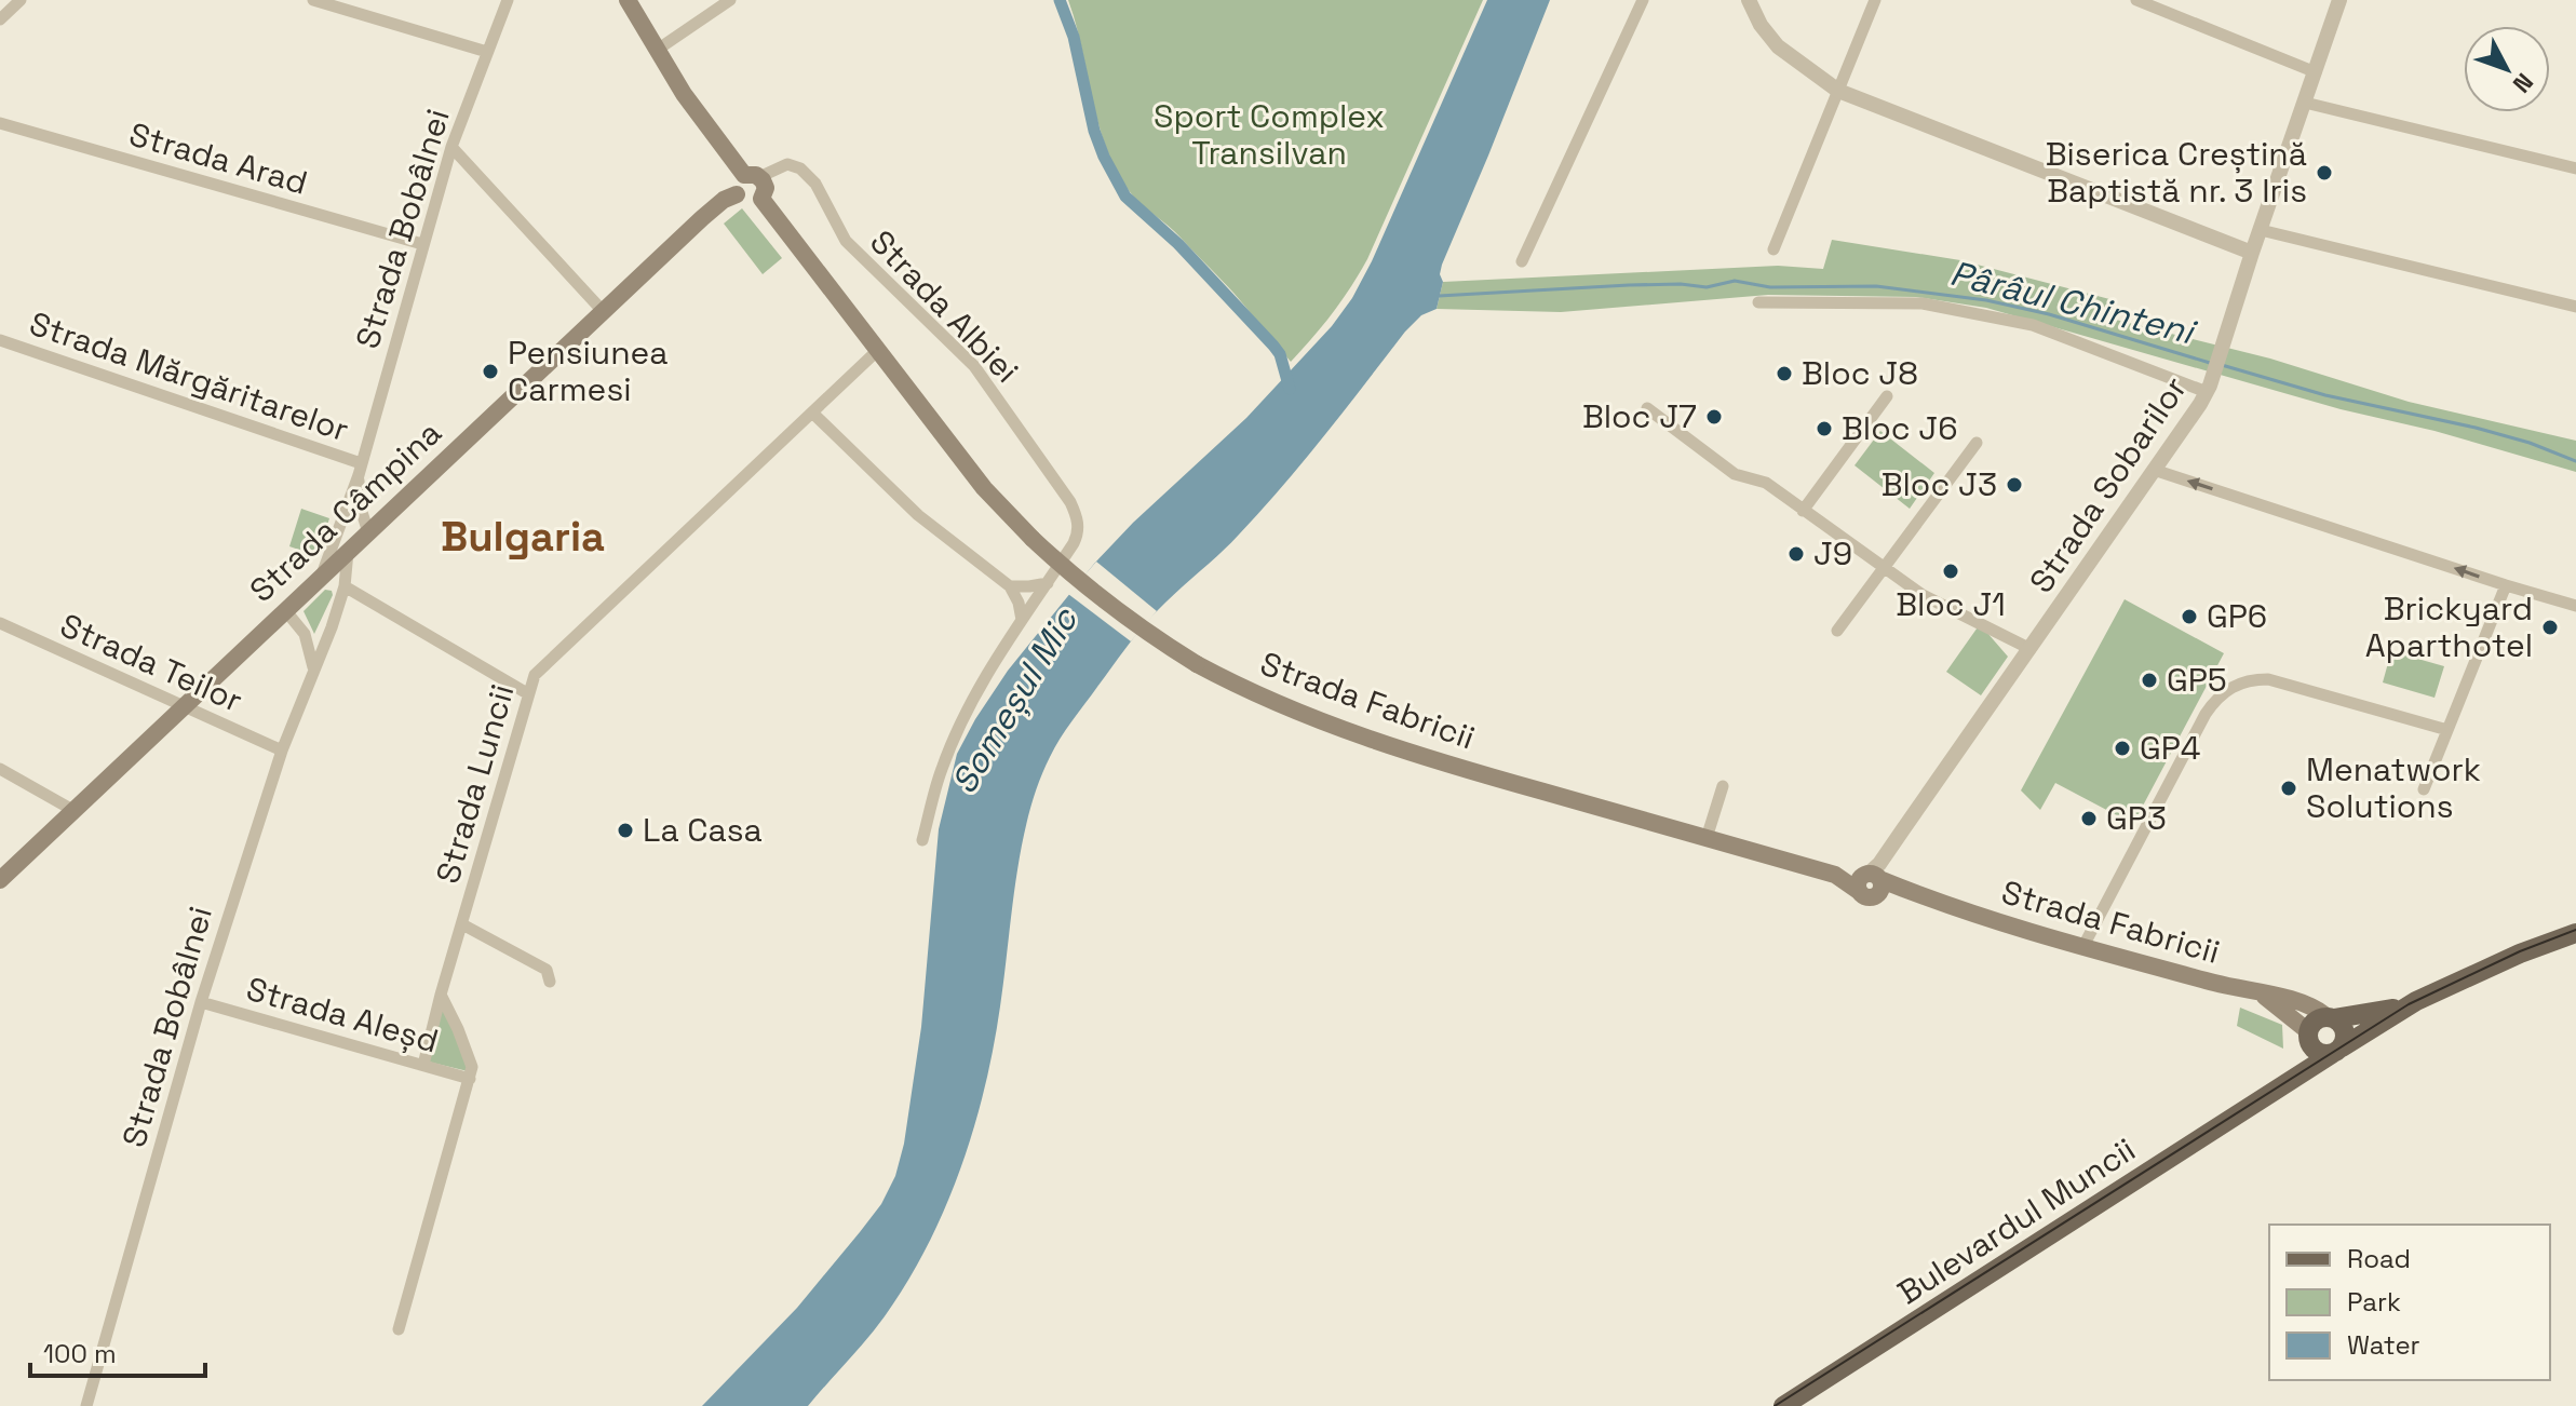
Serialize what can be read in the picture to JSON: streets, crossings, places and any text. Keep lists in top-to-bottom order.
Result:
{
  "streets": {
    "main road": ["Strada Câmpina", "Strada Fabricii", "Bulevardul Muncii"],
    "street": [
      "Strada Arad",
      "Strada Bobâlnei",
      "Strada Albiei",
      "Strada Mărgăritarelor",
      "Strada Sobarilor",
      "Strada Teilor",
      "Strada Luncii",
      "Strada Aleșd"
    ]
  },
  "crossings": [
    ["Strada Arad", "Strada Bobâlnei"],
    ["Strada Bobâlnei", "Strada Mărgăritarelor"],
    ["Strada Bobâlnei", "Strada Câmpina"],
    ["Strada Bobâlnei", "Strada Teilor"],
    ["Strada Bobâlnei", "Strada Aleșd"],
    ["Strada Albiei", "Strada Câmpina"],
    ["Strada Albiei", "Strada Fabricii"],
    ["Strada Sobarilor", "Strada Fabricii"],
    ["Strada Câmpina", "Strada Teilor"],
    ["Strada Câmpina", "Strada Fabricii"],
    ["Strada Fabricii", "Strada Luncii"],
    ["Strada Fabricii", "Bulevardul Muncii"],
    ["Strada Luncii", "Strada Aleșd"]
  ],
  "districts": ["Bulgaria"],
  "water": ["Pârâul Chinteni", "Someșul Mic"],
  "parks": ["Sport Complex Transilvan"],
  "places": [
    "Biserica Creștină Baptistă nr. 3 Iris",
    "Pensiunea Carmesi",
    "Bloc J8",
    "Bloc J7",
    "Bloc J6",
    "Bloc J3",
    "J9",
    "Bloc J1",
    "GP6",
    "Brickyard Aparthotel",
    "GP5",
    "GP4",
    "Menatwork Solutions",
    "GP3",
    "La Casa"
  ],
  "legend": ["Road", "Park", "Water"],
  "scale_bar": "100 m",
  "north": "bottom right"
}
